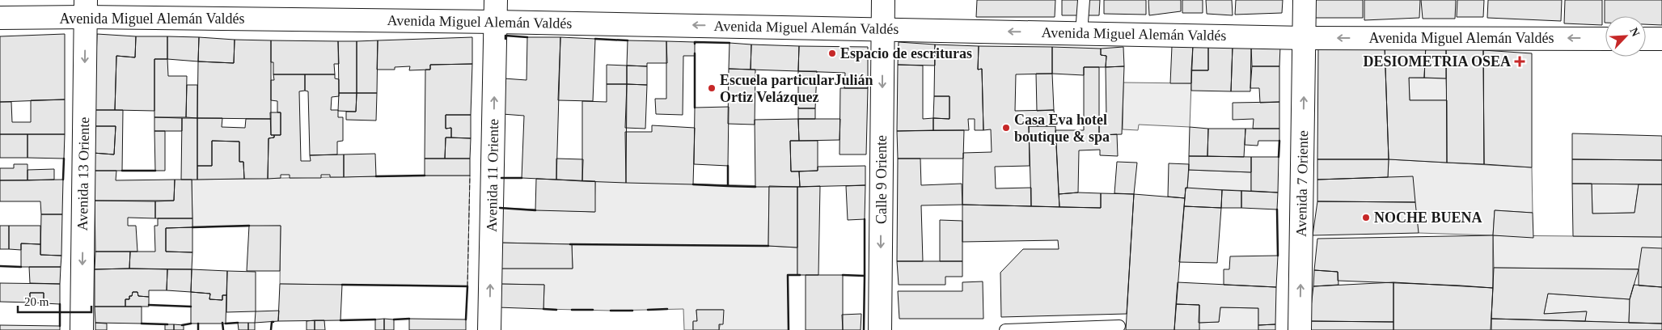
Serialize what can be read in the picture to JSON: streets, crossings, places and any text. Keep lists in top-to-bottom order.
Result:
{
  "streets": {
    "main road": [
      "Avenida Miguel Alemán Valdés",
      "Avenida 13 Oriente",
      "Avenida 11 Oriente",
      "Calle 9 Oriente",
      "Avenida 7 Oriente"
    ]
  },
  "crossings": [
    ["Avenida Miguel Alemán Valdés", "Avenida 13 Oriente"],
    ["Avenida Miguel Alemán Valdés", "Avenida 11 Oriente"],
    ["Avenida Miguel Alemán Valdés", "Calle 9 Oriente"],
    ["Avenida Miguel Alemán Valdés", "Avenida 7 Oriente"]
  ],
  "one_way": [
    "Avenida Miguel Alemán Valdés",
    "Avenida 13 Oriente",
    "Avenida 11 Oriente",
    "Calle 9 Oriente",
    "Avenida 7 Oriente"
  ],
  "places": {
    "other": [
      "Espacio de escrituras",
      "Escuela particularJulián Ortiz Velázquez",
      "Casa Eva hotel boutique & spa",
      "NOCHE BUENA"
    ],
    "health": ["DESIOMETRIA OSEA"]
  },
  "scale_bar": "20 m",
  "north": "top right"
}
